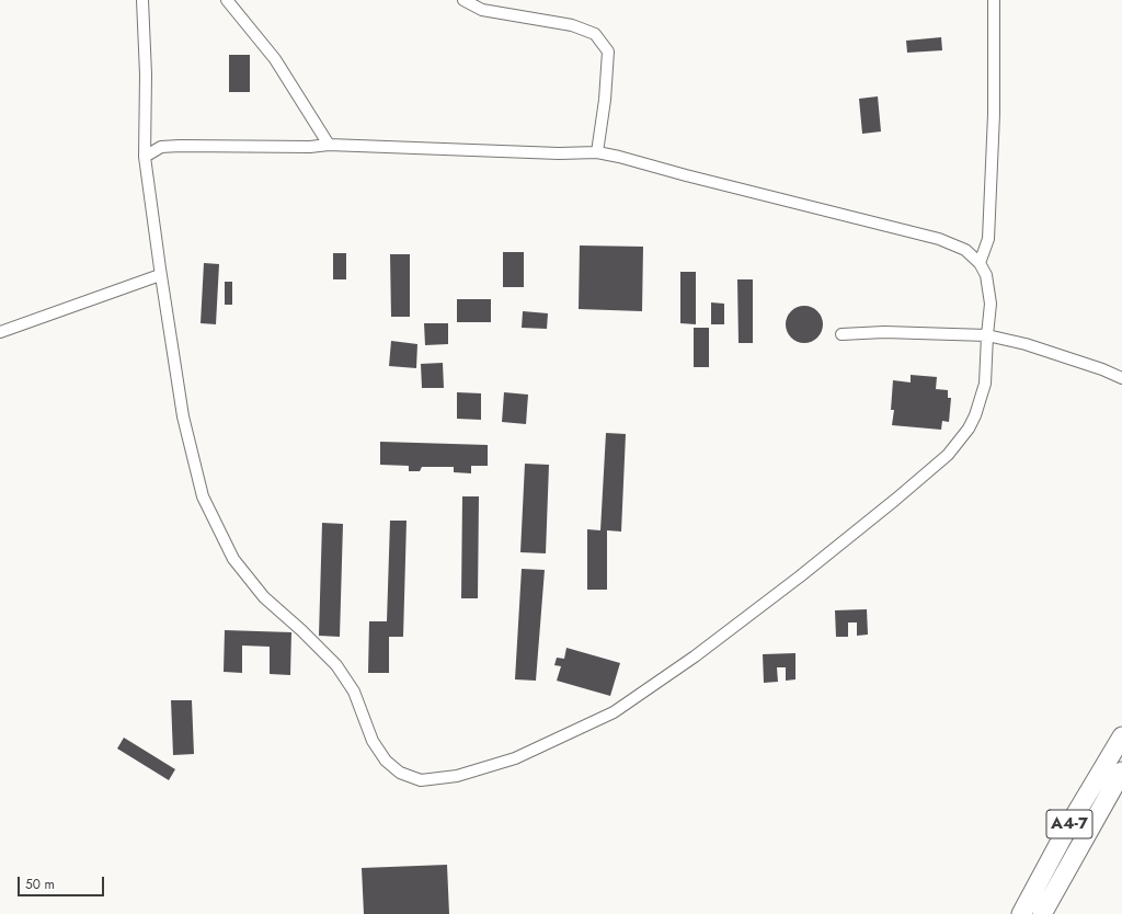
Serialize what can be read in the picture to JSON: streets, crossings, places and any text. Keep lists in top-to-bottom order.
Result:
{
  "streets": {
    "highway": ["A4-7"]
  },
  "scale_bar": "50 m"
}
